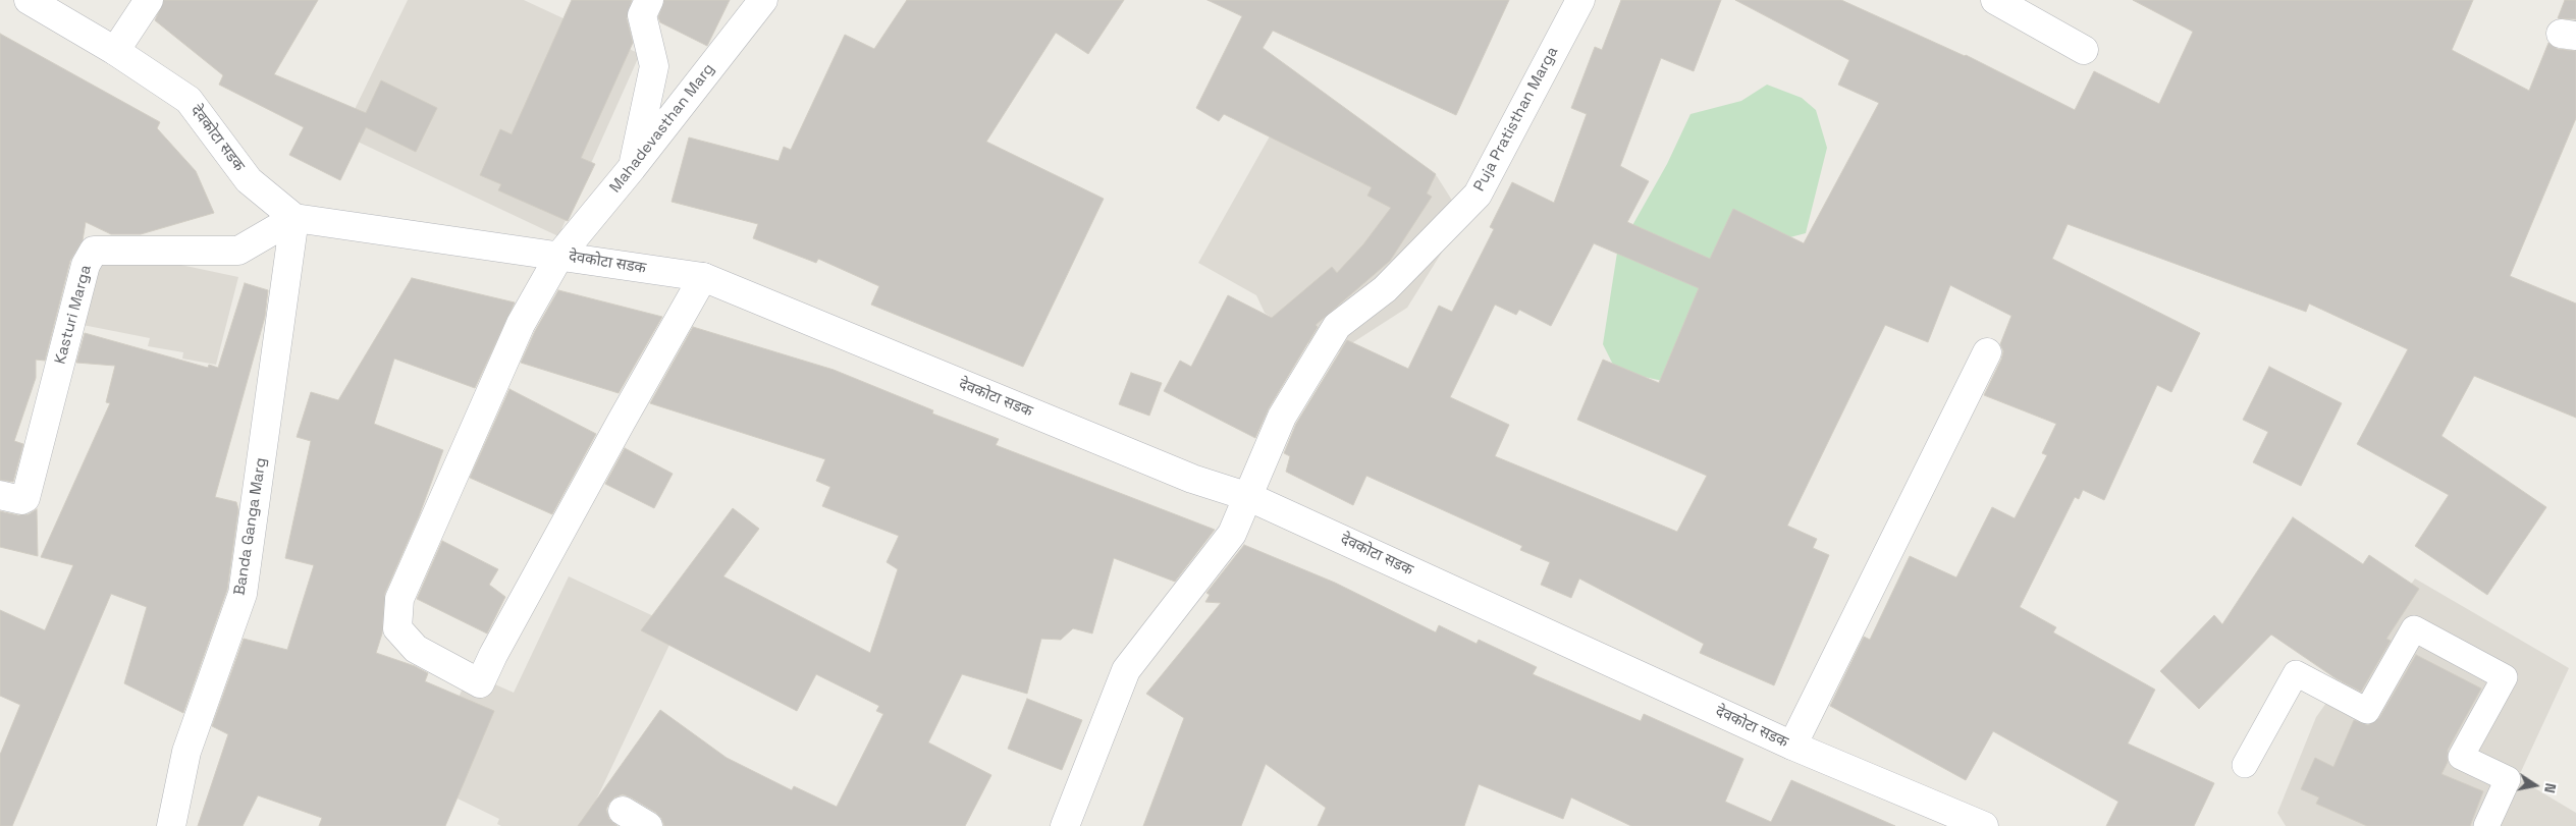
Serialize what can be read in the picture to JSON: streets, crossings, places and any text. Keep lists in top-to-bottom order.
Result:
{
  "streets": {
    "street": [
      "Puja Pratisthan Marga",
      "Mahadevasthan Marg",
      "देवकोटा सडक",
      "Kasturi Marga",
      "Banda Ganga Marg"
    ]
  },
  "crossings": [
    ["Puja Pratisthan Marga", "देवकोटा सडक"],
    ["Mahadevasthan Marg", "देवकोटा सडक"],
    ["देवकोटा सडक", "Kasturi Marga"],
    ["देवकोटा सडक", "Banda Ganga Marg"],
    ["Kasturi Marga", "Banda Ganga Marg"]
  ],
  "north": "right"
}
